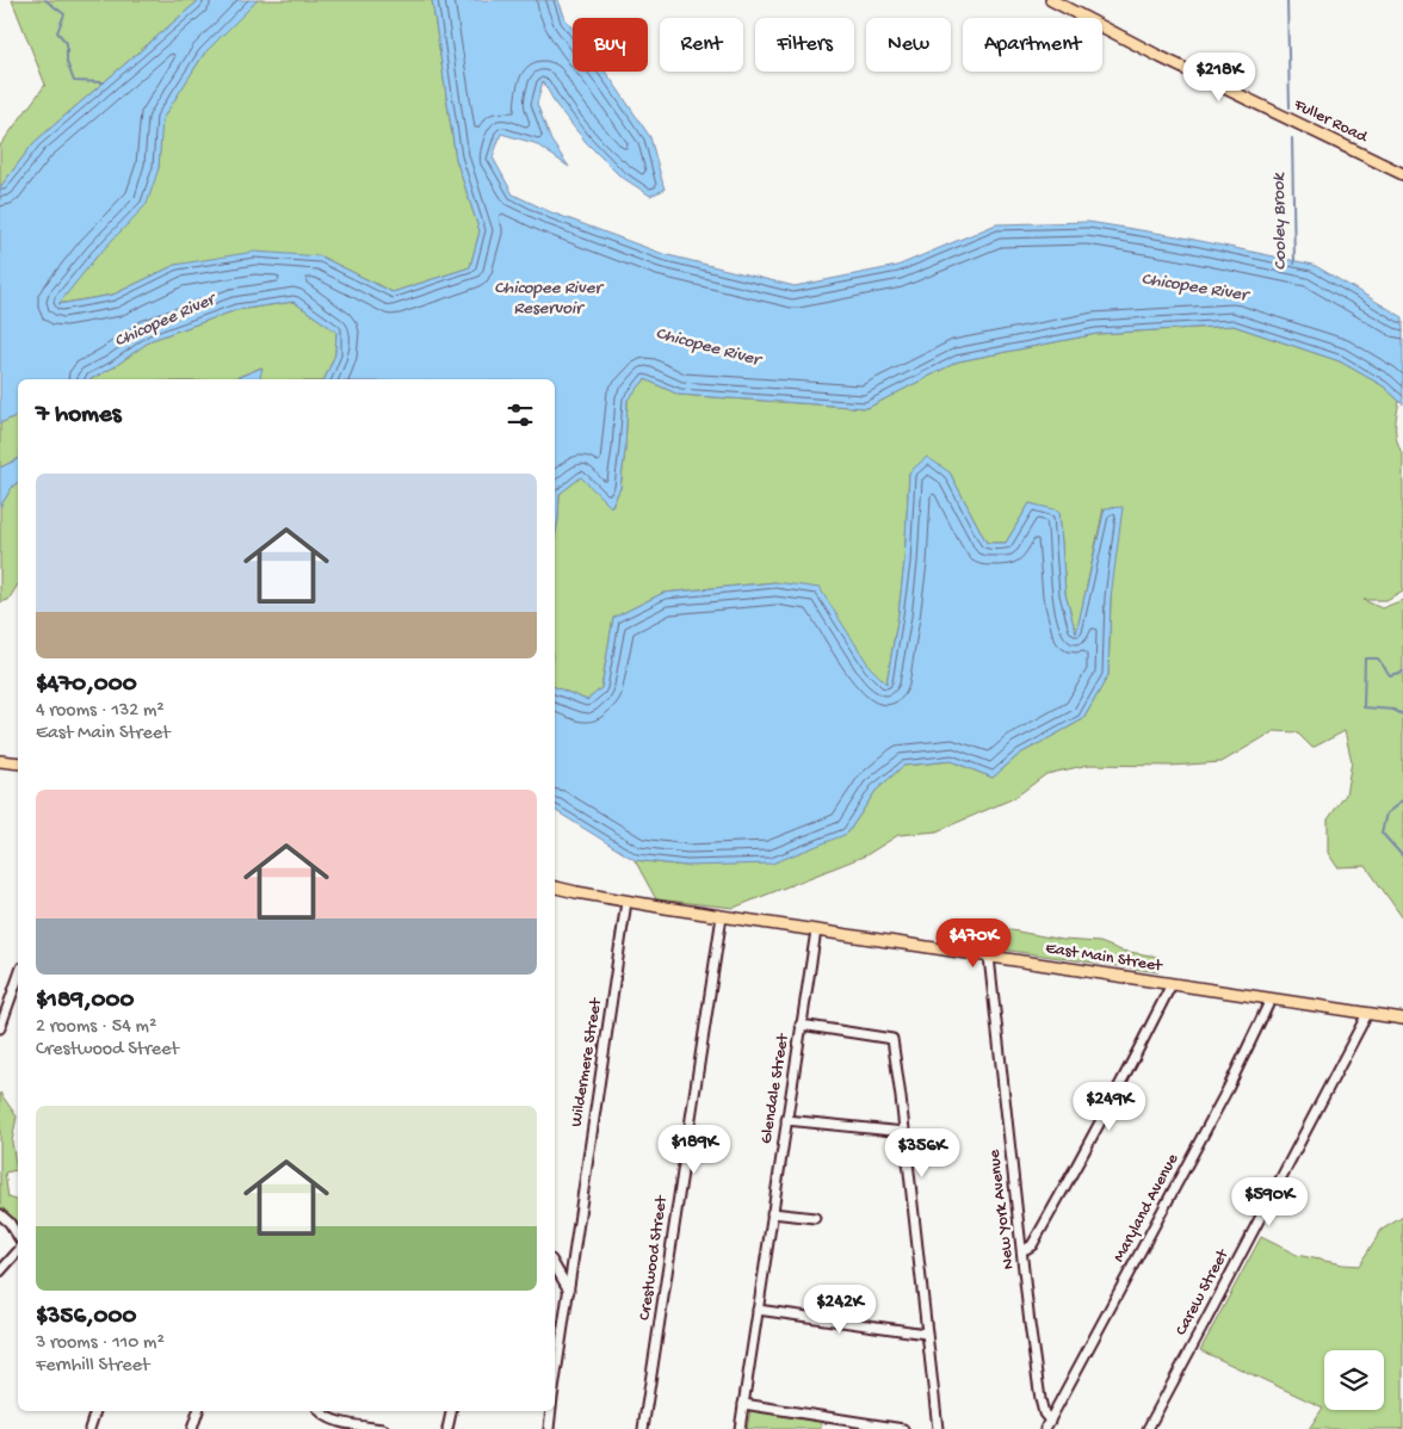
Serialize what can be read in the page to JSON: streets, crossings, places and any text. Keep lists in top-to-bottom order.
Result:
{
  "streets": {
    "main road": ["Fuller Road", "East Main Street"],
    "street": [
      "Wildermere Street",
      "Glendale Street",
      "Maryland Avenue",
      "New York Avenue",
      "Crestwood Street",
      "Carew Street"
    ]
  },
  "crossings": [
    ["East Main Street", "Wildermere Street"],
    ["East Main Street", "Glendale Street"],
    ["East Main Street", "Maryland Avenue"],
    ["East Main Street", "New York Avenue"],
    ["East Main Street", "Crestwood Street"],
    ["East Main Street", "Carew Street"],
    ["Maryland Avenue", "New York Avenue"]
  ],
  "water": ["Cooley Brook", "Chicopee River", "Chicopee River Reservoir"],
  "page": {
    "chip": [
      "Buy",
      "Rent",
      "Filters",
      "New",
      "Apartment"
    ],
    "price": [
      "$218K",
      "$470K",
      "$249K",
      "$189K",
      "$356K",
      "$590K",
      "$242K"
    ],
    "heading": "7 homes",
    "list": [
      {
        "name": "$470,000",
        "note": "4 rooms · 132 m² · East Main Street"
      },
      {
        "name": "$189,000",
        "note": "2 rooms · 54 m² · Crestwood Street"
      },
      {
        "name": "$356,000",
        "note": "3 rooms · 110 m² · Fernhill Street"
      }
    ]
  }
}
